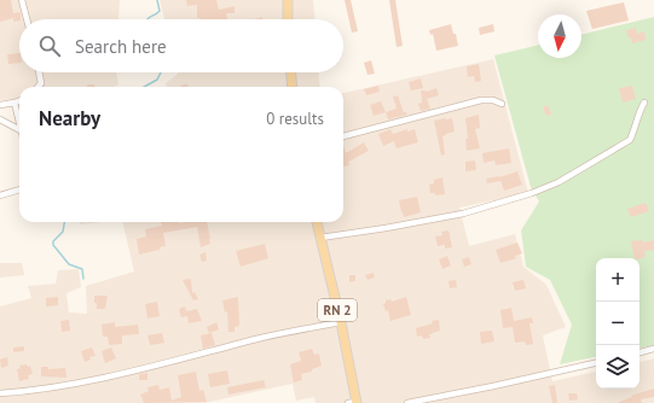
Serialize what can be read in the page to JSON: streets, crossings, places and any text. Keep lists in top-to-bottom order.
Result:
{
  "streets": {
    "main road": ["RN 2"]
  },
  "north": "bottom",
  "page": {
    "search": "Search here",
    "heading": ["Nearby", "0 results"],
    "map_buttons": ["+", "−"]
  }
}
